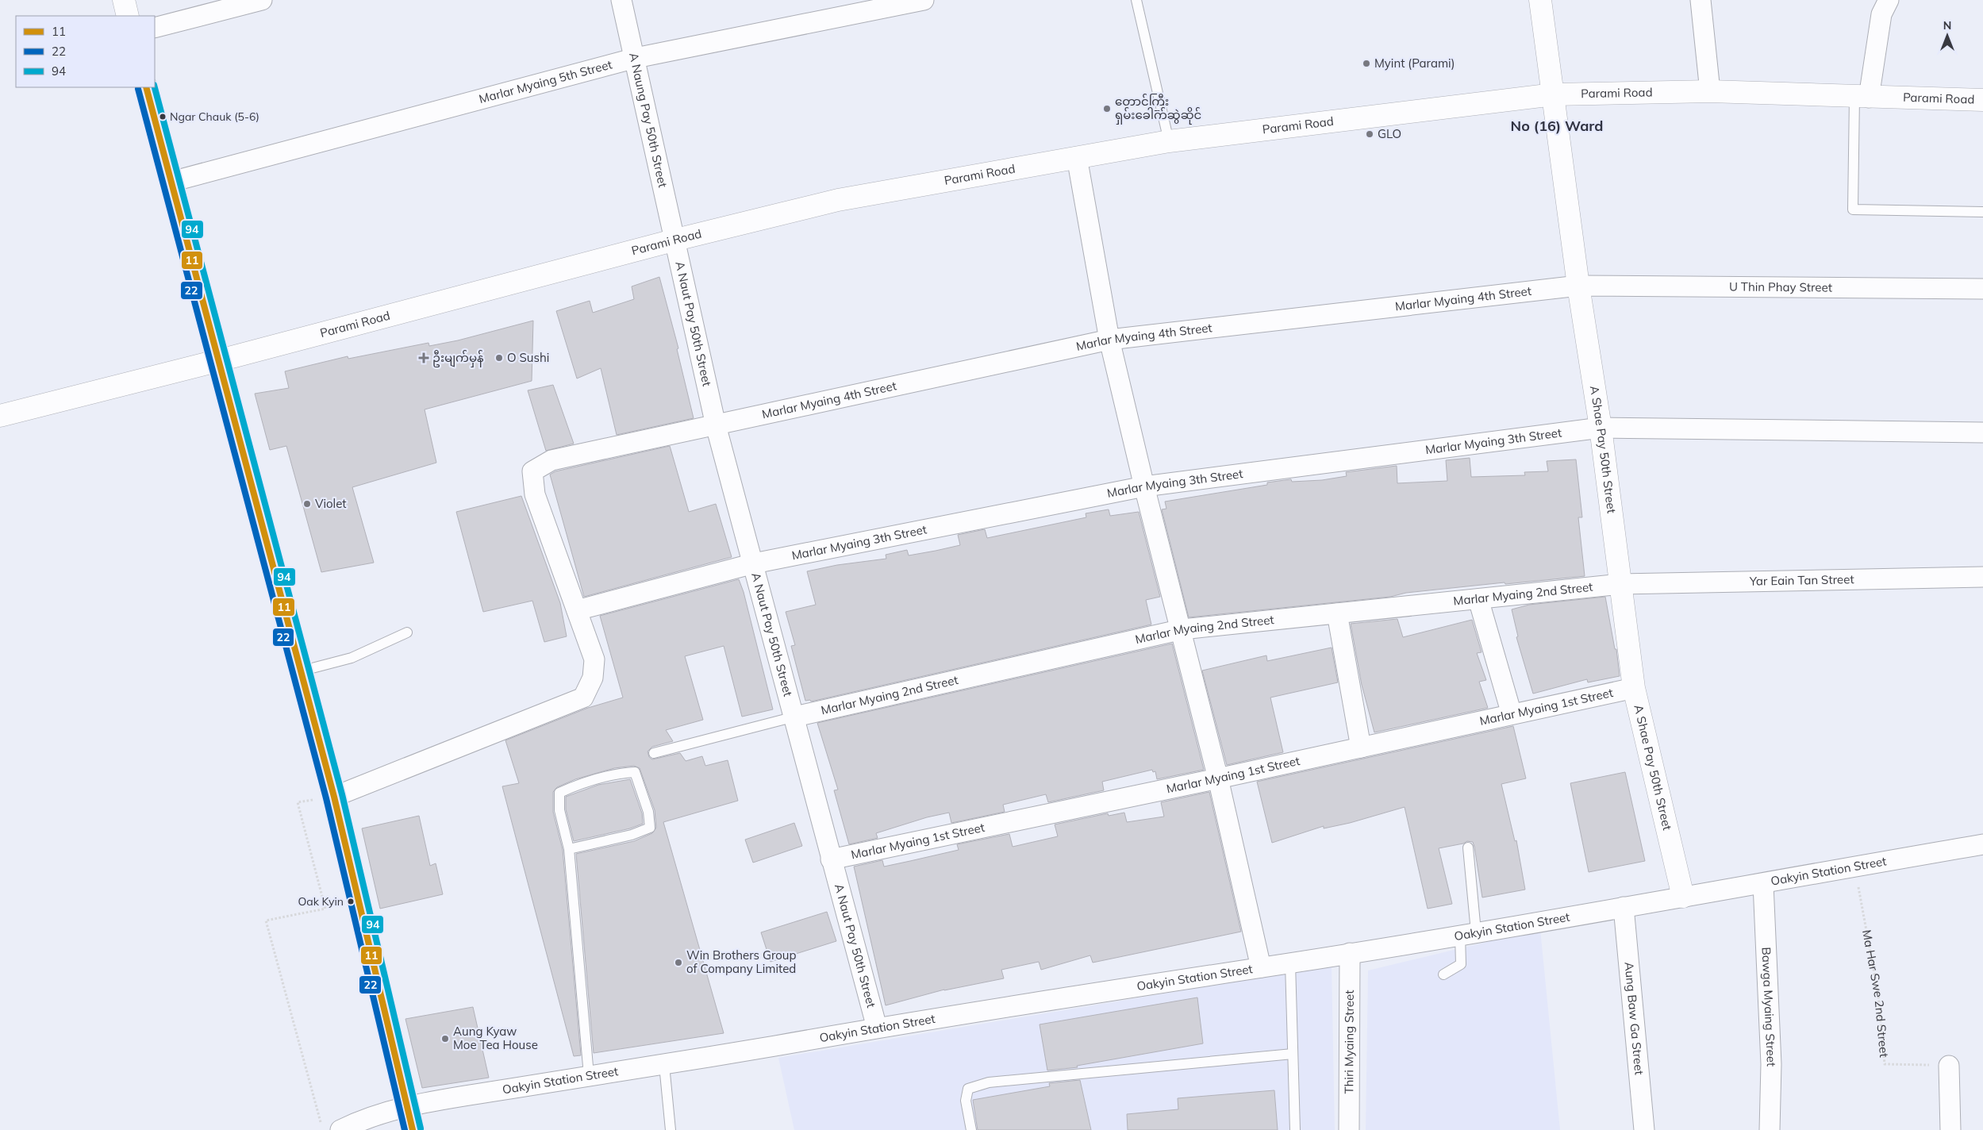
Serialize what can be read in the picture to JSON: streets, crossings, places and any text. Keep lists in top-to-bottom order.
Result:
{
  "streets": {
    "main road": ["Parami Road", "A Shae Pay 50th Street"],
    "street": [
      "Marlar Myaing 5th Street",
      "A Naung Pay 50th Street",
      "U Thin Phay Street",
      "Marlar Myaing 4th Street",
      "A Naut Pay 50th Street",
      "Marlar Myaing 3th Street",
      "Yar Eain Tan Street",
      "Marlar Myaing 2nd Street",
      "Marlar Myaing 1st Street",
      "Oakyin Station Street",
      "Bawga Myaing Street",
      "Aung Baw Ga Street",
      "Thiri Myaing Street"
    ],
    "path": ["Ma Har Swe 2nd Street"]
  },
  "crossings": [
    ["Marlar Myaing 5th Street", "A Naung Pay 50th Street"],
    ["Parami Road", "A Naung Pay 50th Street"],
    ["Parami Road", "A Naut Pay 50th Street"],
    ["Parami Road", "A Shae Pay 50th Street"],
    ["A Naung Pay 50th Street", "A Naut Pay 50th Street"],
    ["U Thin Phay Street", "Marlar Myaing 4th Street"],
    ["U Thin Phay Street", "A Shae Pay 50th Street"],
    ["Marlar Myaing 4th Street", "A Naut Pay 50th Street"],
    ["Marlar Myaing 4th Street", "Marlar Myaing 3th Street"],
    ["Marlar Myaing 4th Street", "A Shae Pay 50th Street"],
    ["A Naut Pay 50th Street", "Marlar Myaing 3th Street"],
    ["A Naut Pay 50th Street", "Marlar Myaing 2nd Street"],
    ["A Naut Pay 50th Street", "Marlar Myaing 1st Street"],
    ["A Naut Pay 50th Street", "Oakyin Station Street"],
    ["Marlar Myaing 3th Street", "A Shae Pay 50th Street"],
    ["A Shae Pay 50th Street", "Yar Eain Tan Street"],
    ["A Shae Pay 50th Street", "Marlar Myaing 2nd Street"],
    ["A Shae Pay 50th Street", "Marlar Myaing 1st Street"],
    ["A Shae Pay 50th Street", "Oakyin Station Street"],
    ["Yar Eain Tan Street", "Marlar Myaing 2nd Street"],
    ["Oakyin Station Street", "Ma Har Swe 2nd Street"],
    ["Oakyin Station Street", "Bawga Myaing Street"],
    ["Oakyin Station Street", "Aung Baw Ga Street"],
    ["Oakyin Station Street", "Thiri Myaing Street"]
  ],
  "districts": ["No (16) Ward"],
  "places": {
    "other": [
      "Myint (Parami)",
      "တောင်ကြီး ရှမ်းခေါက်ဆွဲဆိုင်",
      "Ngar Chauk (5-6)",
      "GLO",
      "O Sushi",
      "Violet",
      "Oak Kyin",
      "Win Brothers Group of Company Limited",
      "Aung Kyaw Moe Tea House"
    ],
    "health": ["ဦးမျက်မှန်"]
  },
  "lines": ["transit line 11", "transit line 94", "transit line 22"],
  "legend": ["11", "22", "94"],
  "north": "top"
}
